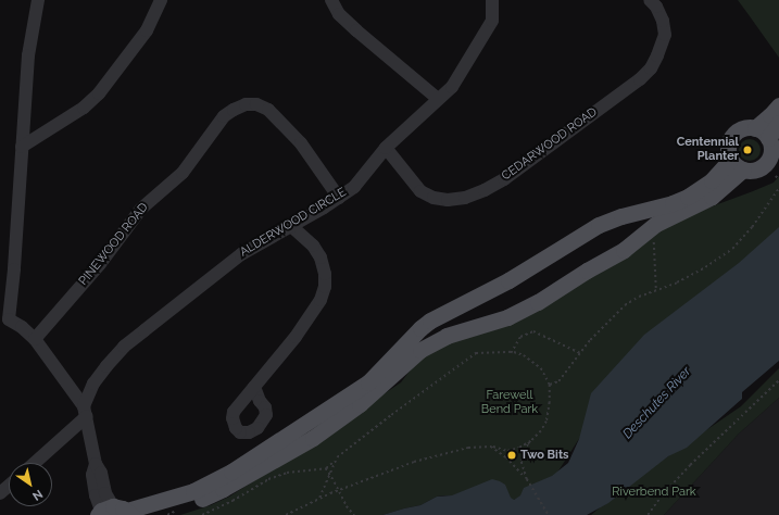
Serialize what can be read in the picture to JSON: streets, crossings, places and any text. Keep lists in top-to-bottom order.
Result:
{
  "streets": {
    "street": ["CEDARWOOD ROAD", "ALDERWOOD CIRCLE", "PINEWOOD ROAD"]
  },
  "crossings": [
    ["CEDARWOOD ROAD", "ALDERWOOD CIRCLE"],
    ["ALDERWOOD CIRCLE", "PINEWOOD ROAD"]
  ],
  "water": ["Deschutes River"],
  "parks": ["Farewell Bend Park", "Riverbend Park"],
  "places": ["Centennial Planter", "Two Bits"],
  "north": "bottom right"
}
